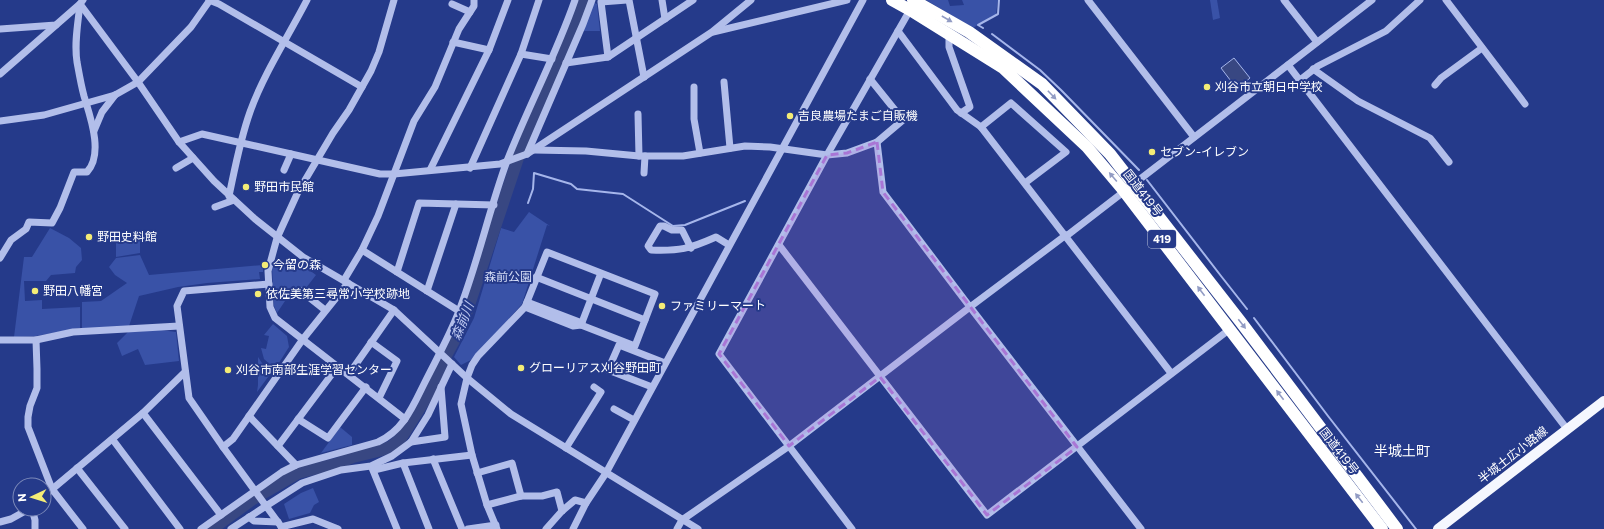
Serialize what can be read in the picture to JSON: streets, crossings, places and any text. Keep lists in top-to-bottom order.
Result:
{
  "streets": {
    "highway": ["国道419号", "419"],
    "main road": ["半城土広小路線"]
  },
  "districts": ["半城土町"],
  "water": ["森前川"],
  "parks": ["森前公園"],
  "places": [
    "刈谷市立朝日中学校",
    "吉良農場たまご自販機",
    "セブン-イレブン",
    "野田市民館",
    "野田史料館",
    "今留の森",
    "野田八幡宮",
    "依佐美第三尋常小学校跡地",
    "ファミリーマート",
    "グローリアス刈谷野田町",
    "刈谷市南部生涯学習センター"
  ],
  "north": "left"
}
